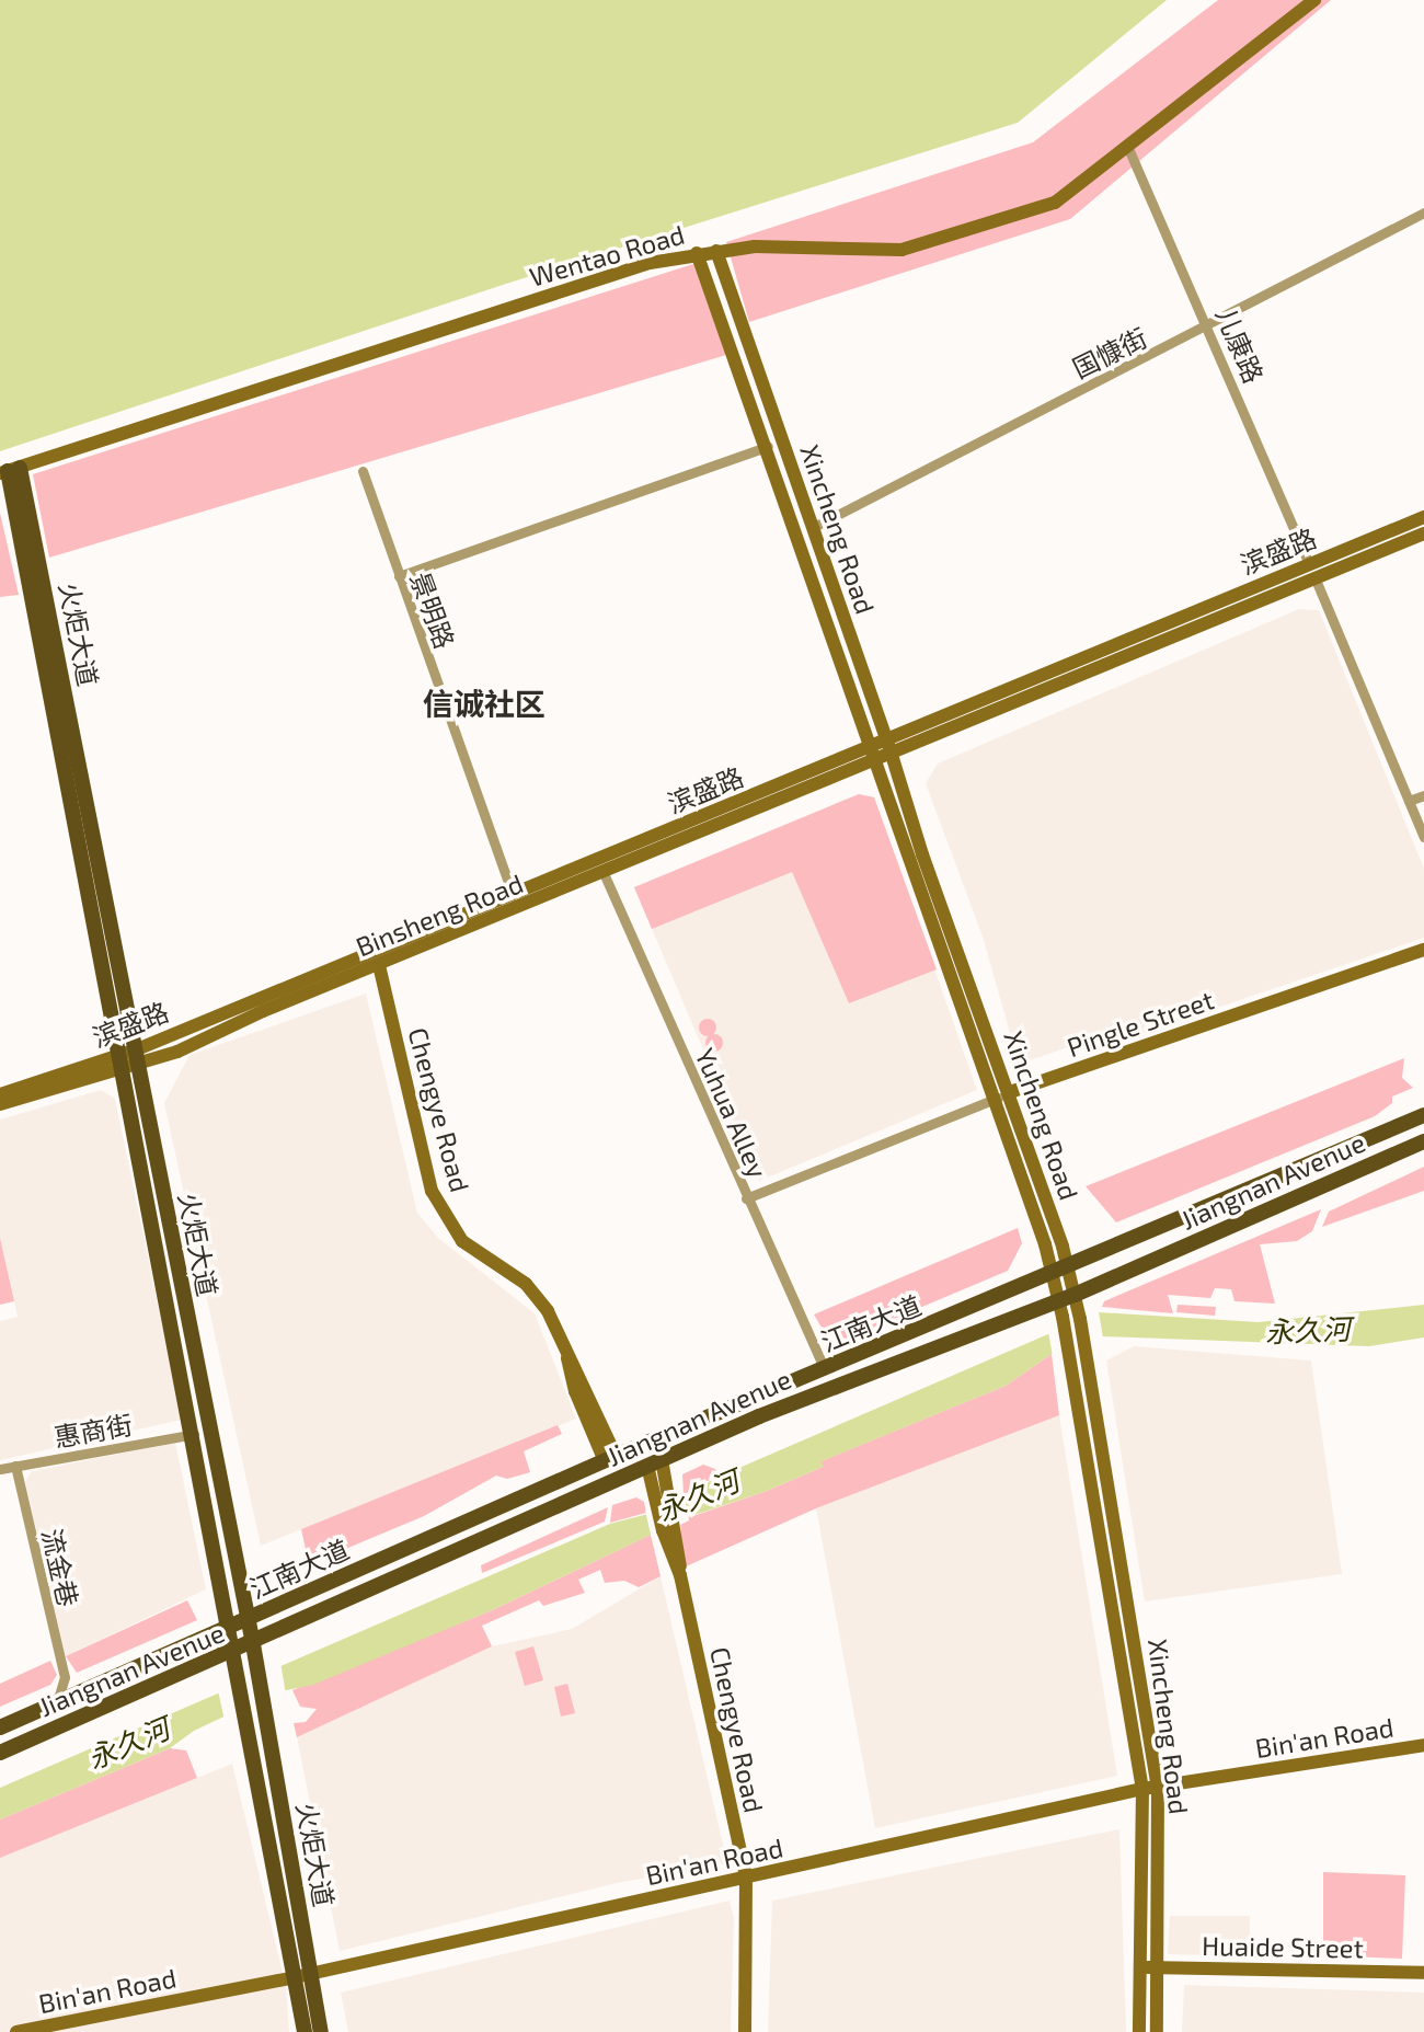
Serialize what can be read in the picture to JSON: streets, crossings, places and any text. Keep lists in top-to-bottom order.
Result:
{
  "streets": {
    "main road": [
      "Wentao Road",
      "Xincheng Road",
      "滨盛路",
      "火炬大道",
      "Binsheng Road",
      "Pingle Street",
      "Chengye Road",
      "Jiangnan Avenue",
      "江南大道",
      "Bin'an Road",
      "Huaide Street"
    ],
    "street": [
      "儿康路",
      "国慷街",
      "景明路",
      "Yuhua Alley",
      "惠商街",
      "流金巷"
    ]
  },
  "crossings": [
    ["Wentao Road", "儿康路"],
    ["Wentao Road", "Xincheng Road"],
    ["Wentao Road", "火炬大道"],
    ["儿康路", "国慷街"],
    ["儿康路", "滨盛路"],
    ["国慷街", "Xincheng Road"],
    ["Xincheng Road", "滨盛路"],
    ["Xincheng Road", "Binsheng Road"],
    ["Xincheng Road", "Pingle Street"],
    ["Xincheng Road", "Jiangnan Avenue"],
    ["Xincheng Road", "江南大道"],
    ["Xincheng Road", "Bin'an Road"],
    ["Xincheng Road", "Huaide Street"],
    ["滨盛路", "景明路"],
    ["滨盛路", "火炬大道"],
    ["滨盛路", "Binsheng Road"],
    ["火炬大道", "Binsheng Road"],
    ["火炬大道", "Jiangnan Avenue"],
    ["火炬大道", "江南大道"],
    ["火炬大道", "惠商街"],
    ["火炬大道", "Bin'an Road"],
    ["Binsheng Road", "Chengye Road"],
    ["Binsheng Road", "Yuhua Alley"],
    ["Pingle Street", "Yuhua Alley"],
    ["Chengye Road", "Jiangnan Avenue"],
    ["Chengye Road", "江南大道"],
    ["Chengye Road", "Bin'an Road"],
    ["Yuhua Alley", "江南大道"],
    ["惠商街", "流金巷"]
  ],
  "districts": ["信诚社区"],
  "water": ["永久河"]
}
